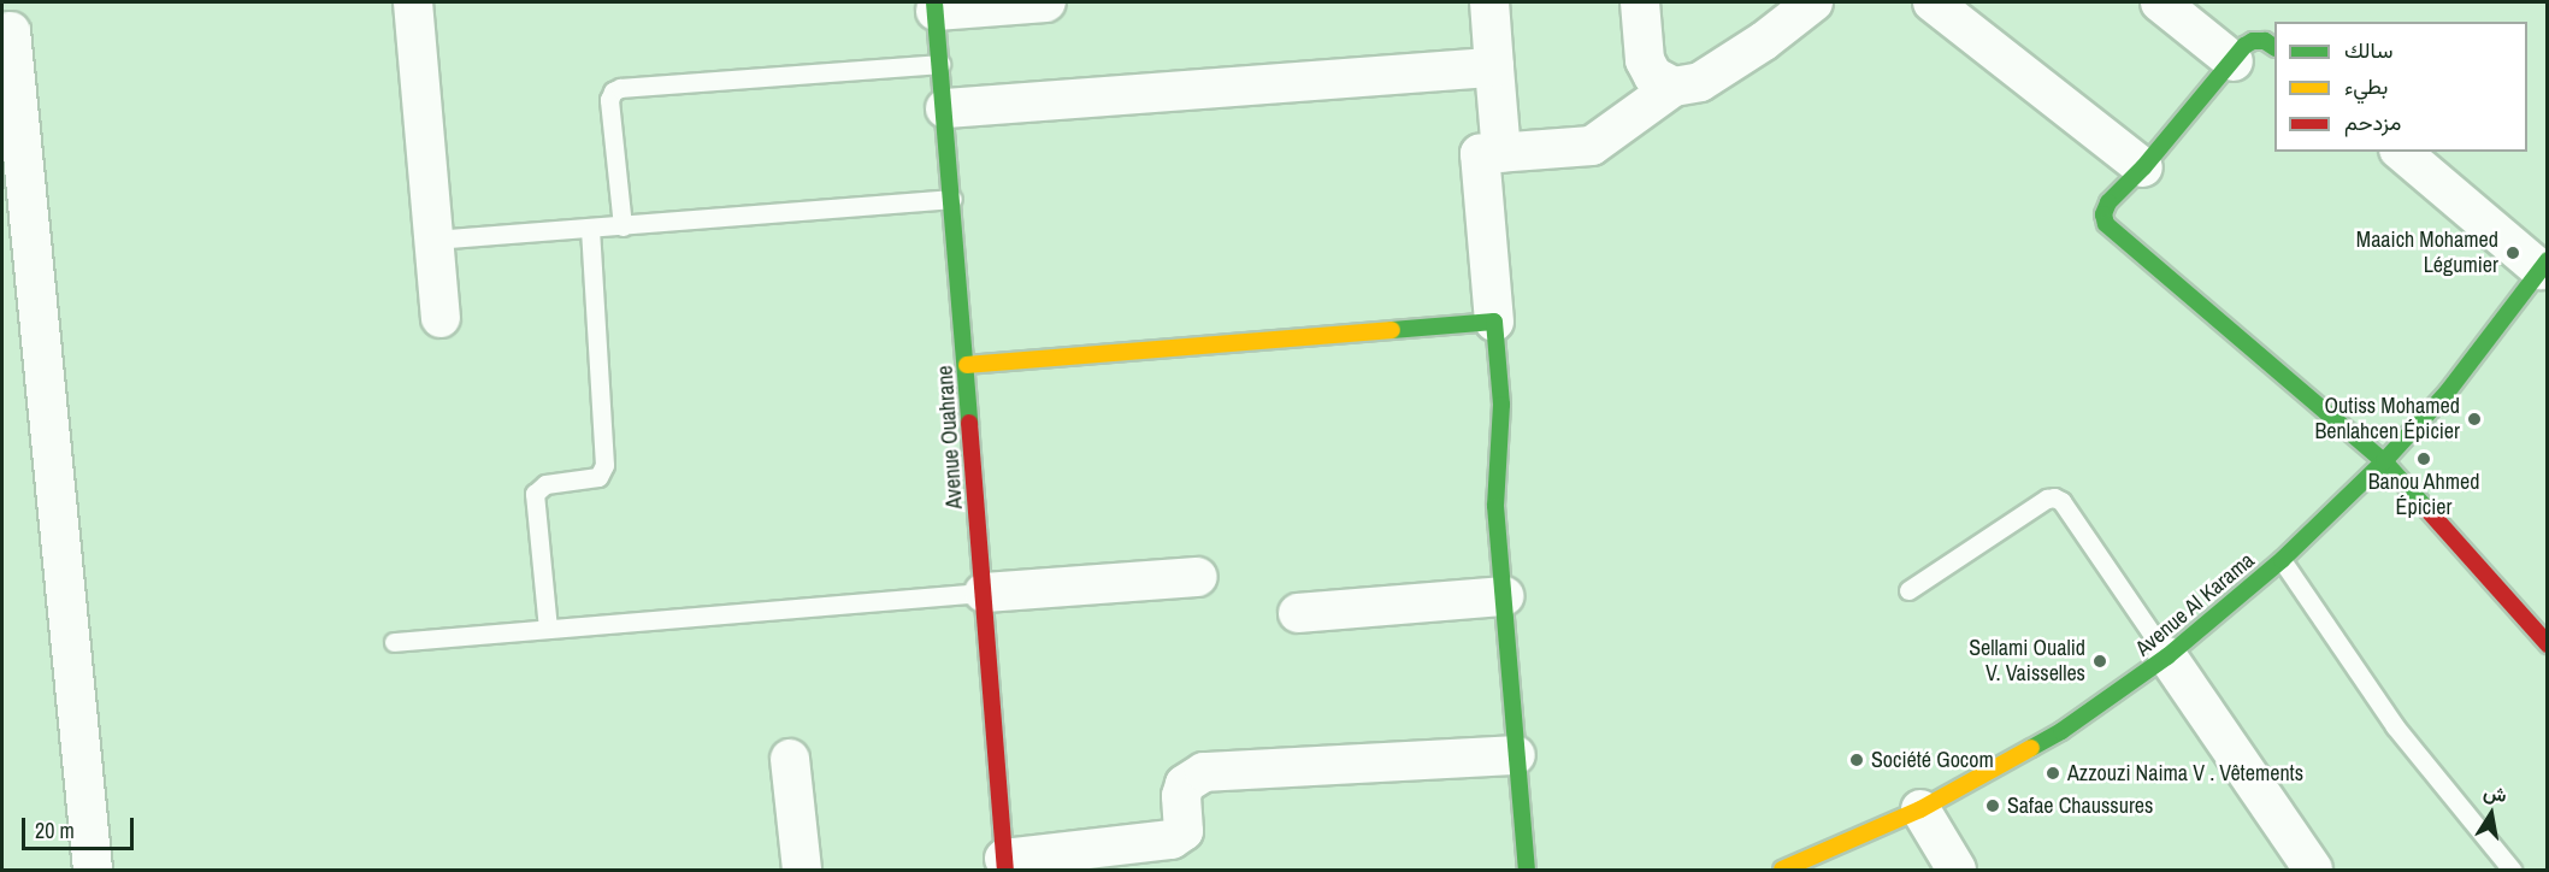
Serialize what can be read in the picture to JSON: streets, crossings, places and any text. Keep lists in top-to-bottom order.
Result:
{
  "streets": {
    "street": ["Avenue Ouahrane", "Avenue Al Karama"]
  },
  "places": [
    "Maaich Mohamed Légumier",
    "Outiss Mohamed Benlahcen Épicier",
    "Banou Ahmed Épicier",
    "Sellami Oualid V. Vaisselles",
    "Société Gocom",
    "Azzouzi Naima V . Vêtements",
    "Safae Chaussures"
  ],
  "legend": ["سالك", "بطيء", "مزدحم"],
  "scale_bar": "20 m",
  "north": "top"
}
